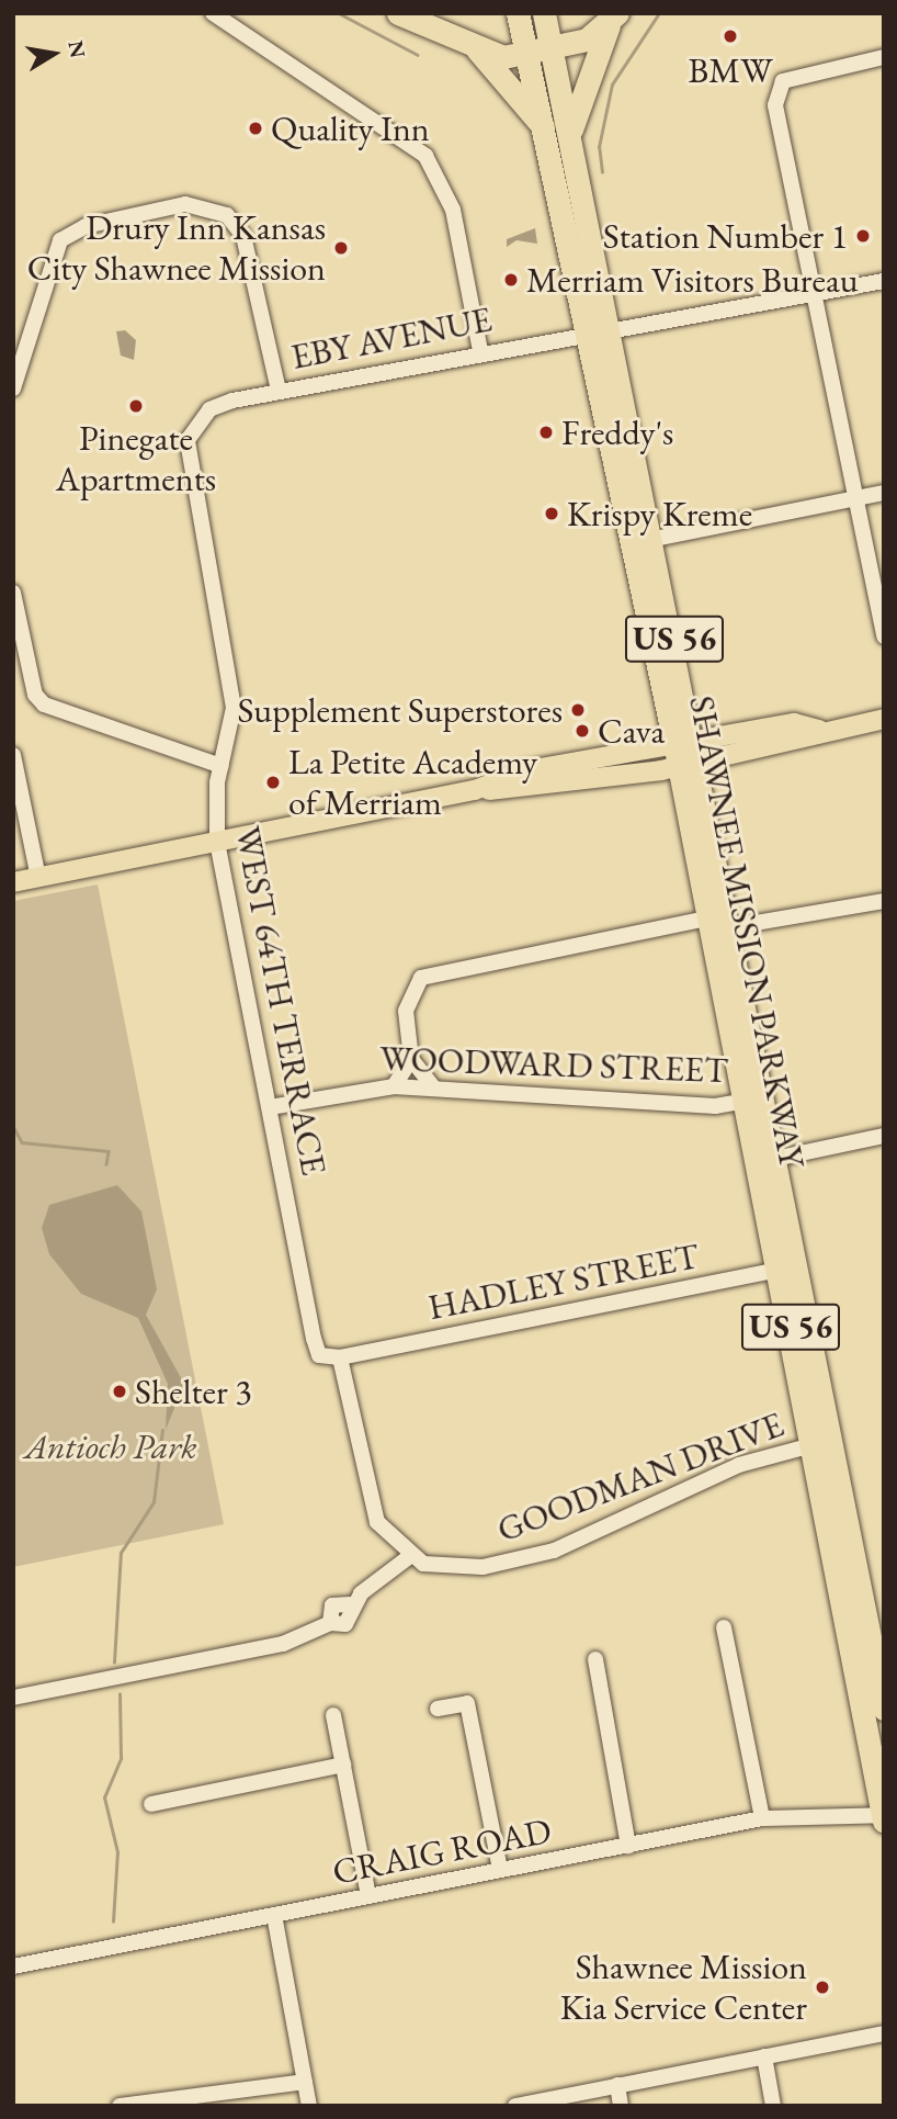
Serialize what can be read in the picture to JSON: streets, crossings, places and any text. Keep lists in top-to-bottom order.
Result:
{
  "streets": {
    "highway": ["US 56", "SHAWNEE MISSION PARKWAY"],
    "street": [
      "EBY AVENUE",
      "WEST 64TH TERRACE",
      "WOODWARD STREET",
      "HADLEY STREET",
      "GOODMAN DRIVE",
      "CRAIG ROAD"
    ]
  },
  "crossings": [
    ["EBY AVENUE", "SHAWNEE MISSION PARKWAY"],
    ["EBY AVENUE", "WEST 64TH TERRACE"],
    ["US 56", "SHAWNEE MISSION PARKWAY"],
    ["SHAWNEE MISSION PARKWAY", "WOODWARD STREET"],
    ["SHAWNEE MISSION PARKWAY", "HADLEY STREET"],
    ["SHAWNEE MISSION PARKWAY", "GOODMAN DRIVE"],
    ["SHAWNEE MISSION PARKWAY", "CRAIG ROAD"],
    ["WEST 64TH TERRACE", "WOODWARD STREET"],
    ["WEST 64TH TERRACE", "HADLEY STREET"]
  ],
  "parks": ["Antioch Park"],
  "places": [
    "BMW",
    "Quality Inn",
    "Station Number 1",
    "Drury Inn Kansas City Shawnee Mission",
    "Merriam Visitors Bureau",
    "Pinegate Apartments",
    "Freddy's",
    "Krispy Kreme",
    "Supplement Superstores",
    "Cava",
    "La Petite Academy of Merriam",
    "Shelter 3",
    "Shawnee Mission Kia Service Center"
  ],
  "north": "right"
}
